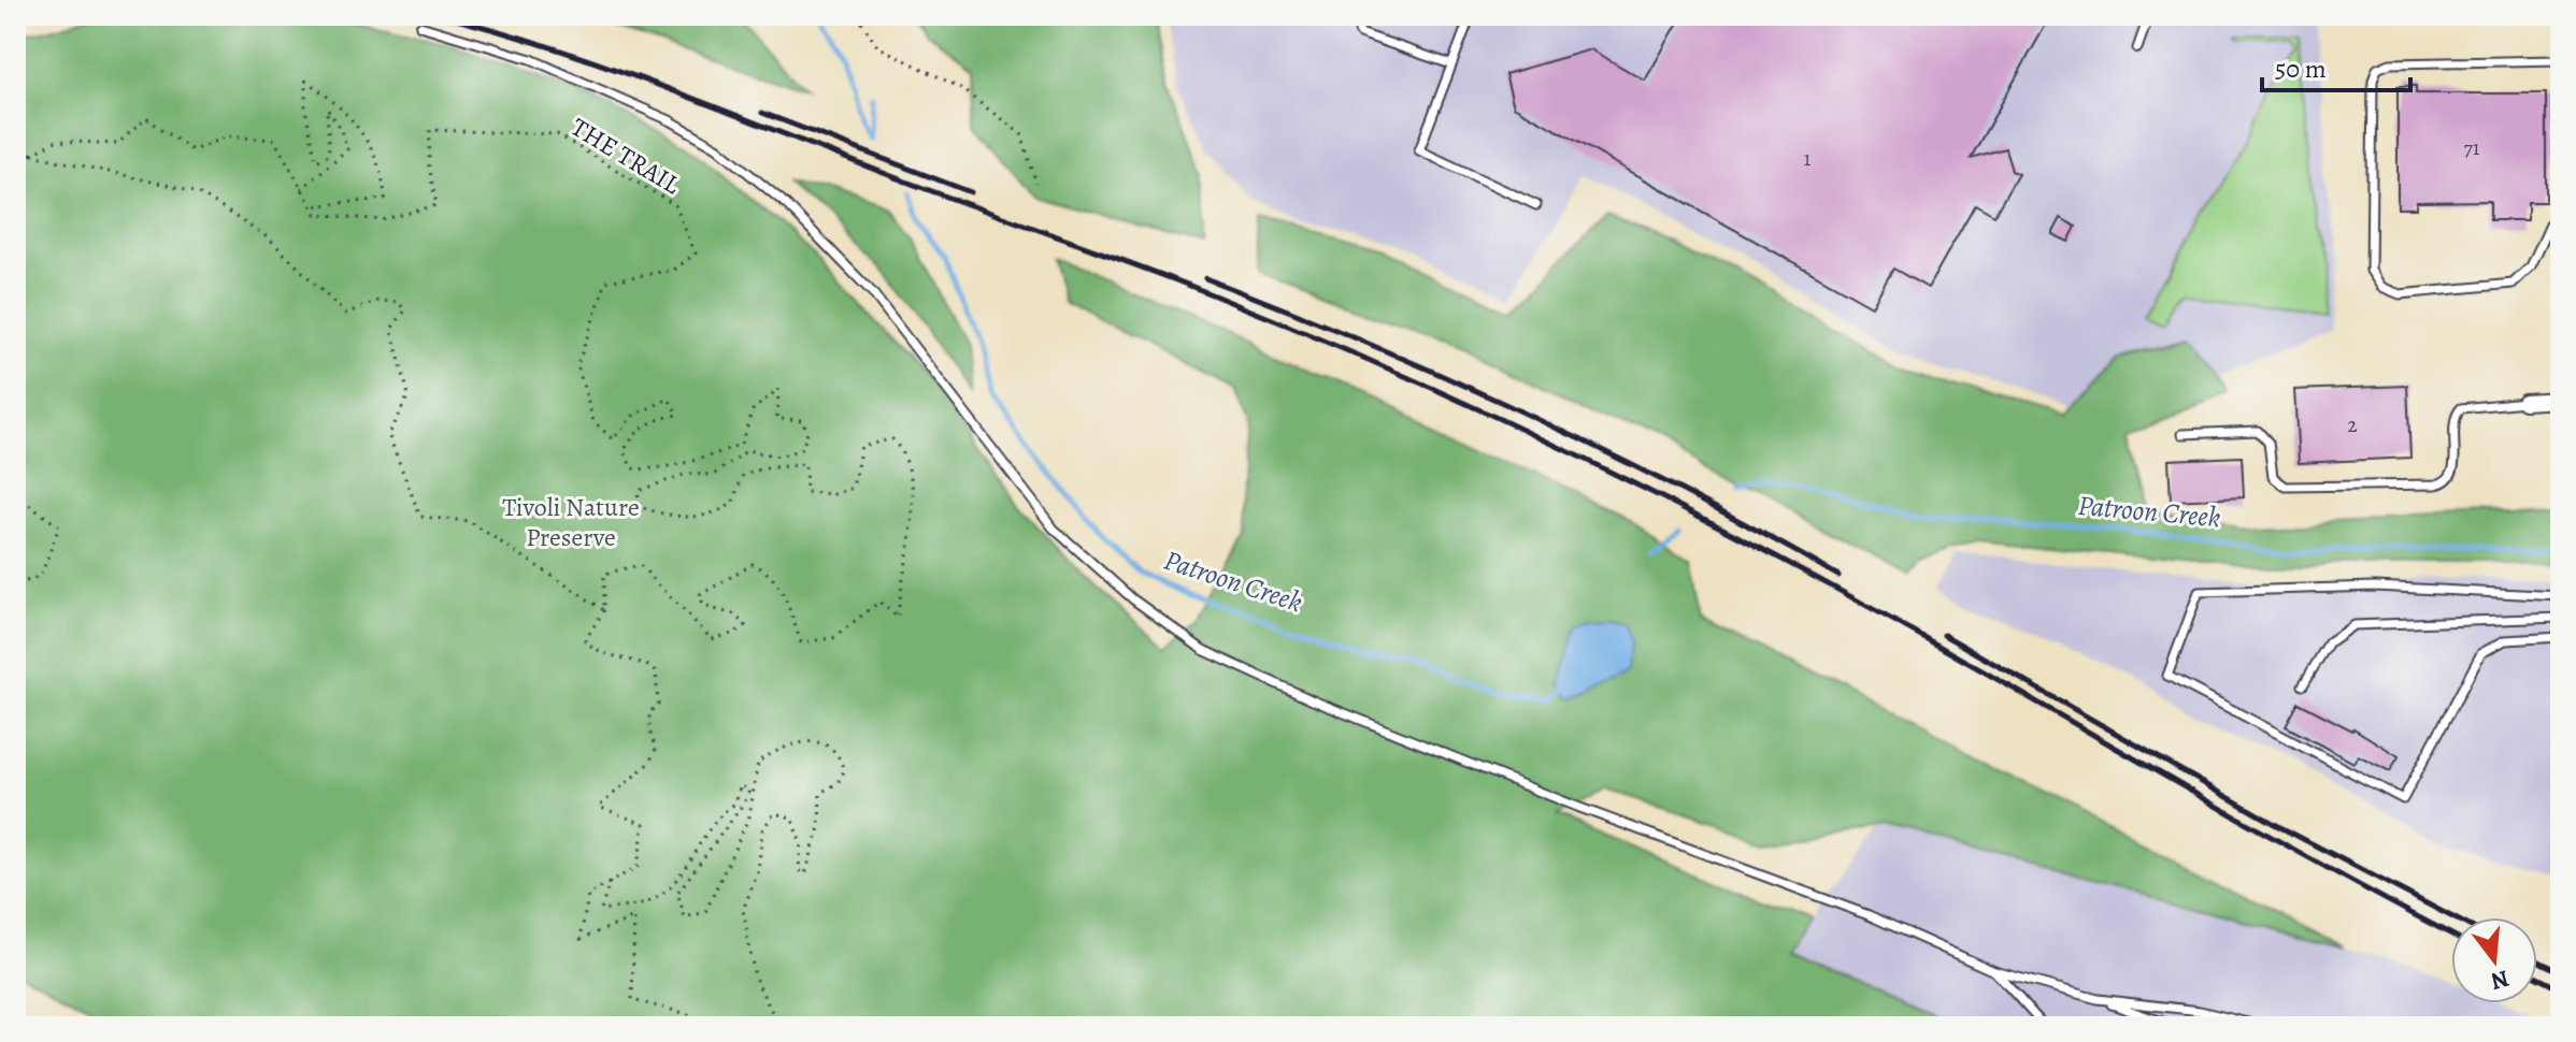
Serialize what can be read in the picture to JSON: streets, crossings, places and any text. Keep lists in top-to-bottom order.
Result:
{
  "streets": {
    "path": ["THE TRAIL"]
  },
  "water": ["Patroon Creek"],
  "parks": ["Tivoli Nature Preserve"],
  "house_numbers": ["71", "1", "2"],
  "scale_bar": "50 m",
  "north": "bottom"
}
